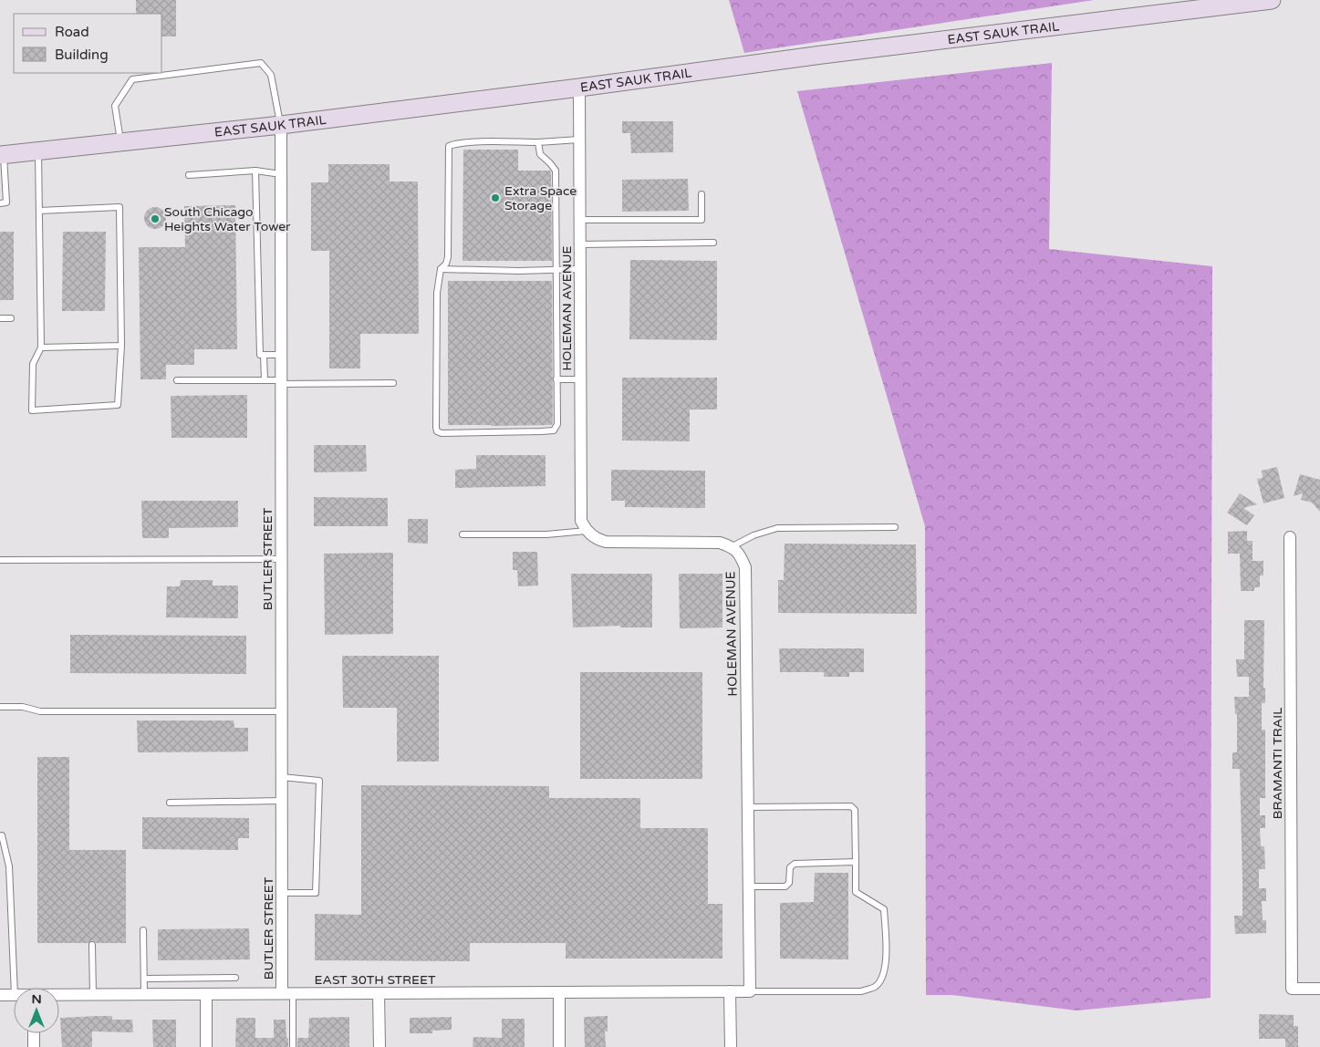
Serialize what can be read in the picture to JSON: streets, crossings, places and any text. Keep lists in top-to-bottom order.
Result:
{
  "streets": {
    "main road": ["EAST SAUK TRAIL"],
    "street": [
      "HOLEMAN AVENUE",
      "BUTLER STREET",
      "BRAMANTI TRAIL",
      "EAST 30TH STREET"
    ]
  },
  "crossings": [
    ["EAST SAUK TRAIL", "HOLEMAN AVENUE"],
    ["EAST SAUK TRAIL", "BUTLER STREET"],
    ["HOLEMAN AVENUE", "EAST 30TH STREET"],
    ["BUTLER STREET", "EAST 30TH STREET"]
  ],
  "places": ["Extra Space Storage", "South Chicago Heights Water Tower"],
  "legend": ["Road", "Building"],
  "north": "top"
}
